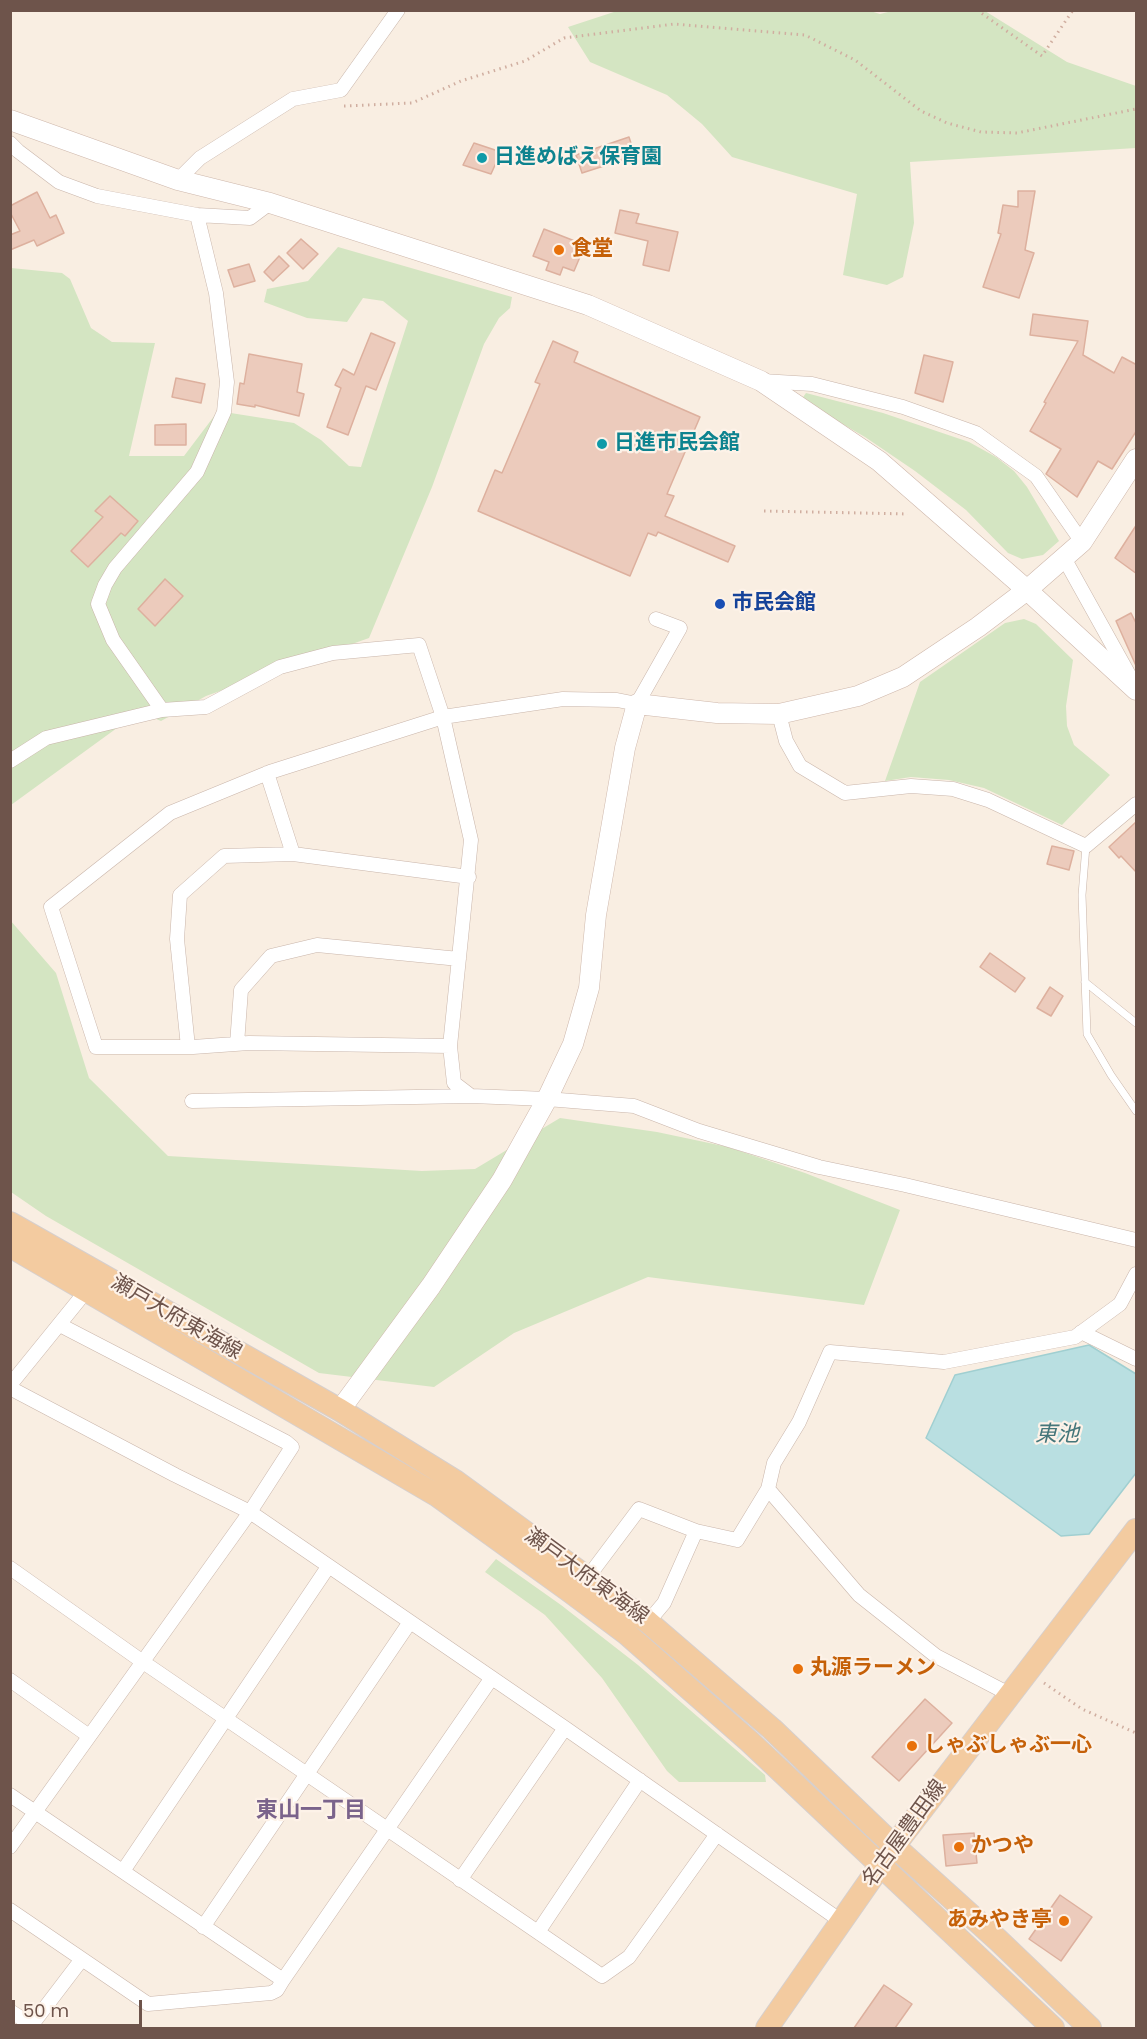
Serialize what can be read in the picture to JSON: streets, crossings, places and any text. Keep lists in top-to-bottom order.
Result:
{
  "streets": {
    "main road": ["瀬戸大府東海線", "名古屋豊田線"]
  },
  "crossings": [
    ["瀬戸大府東海線", "名古屋豊田線"]
  ],
  "districts": ["東山一丁目"],
  "water": ["東池"],
  "places": [
    "日進めばえ保育園",
    "食堂",
    "日進市民会館",
    "市民会館",
    "丸源ラーメン",
    "しゃぶしゃぶ一心",
    "かつや",
    "あみやき亭"
  ],
  "scale_bar": "50 m"
}
